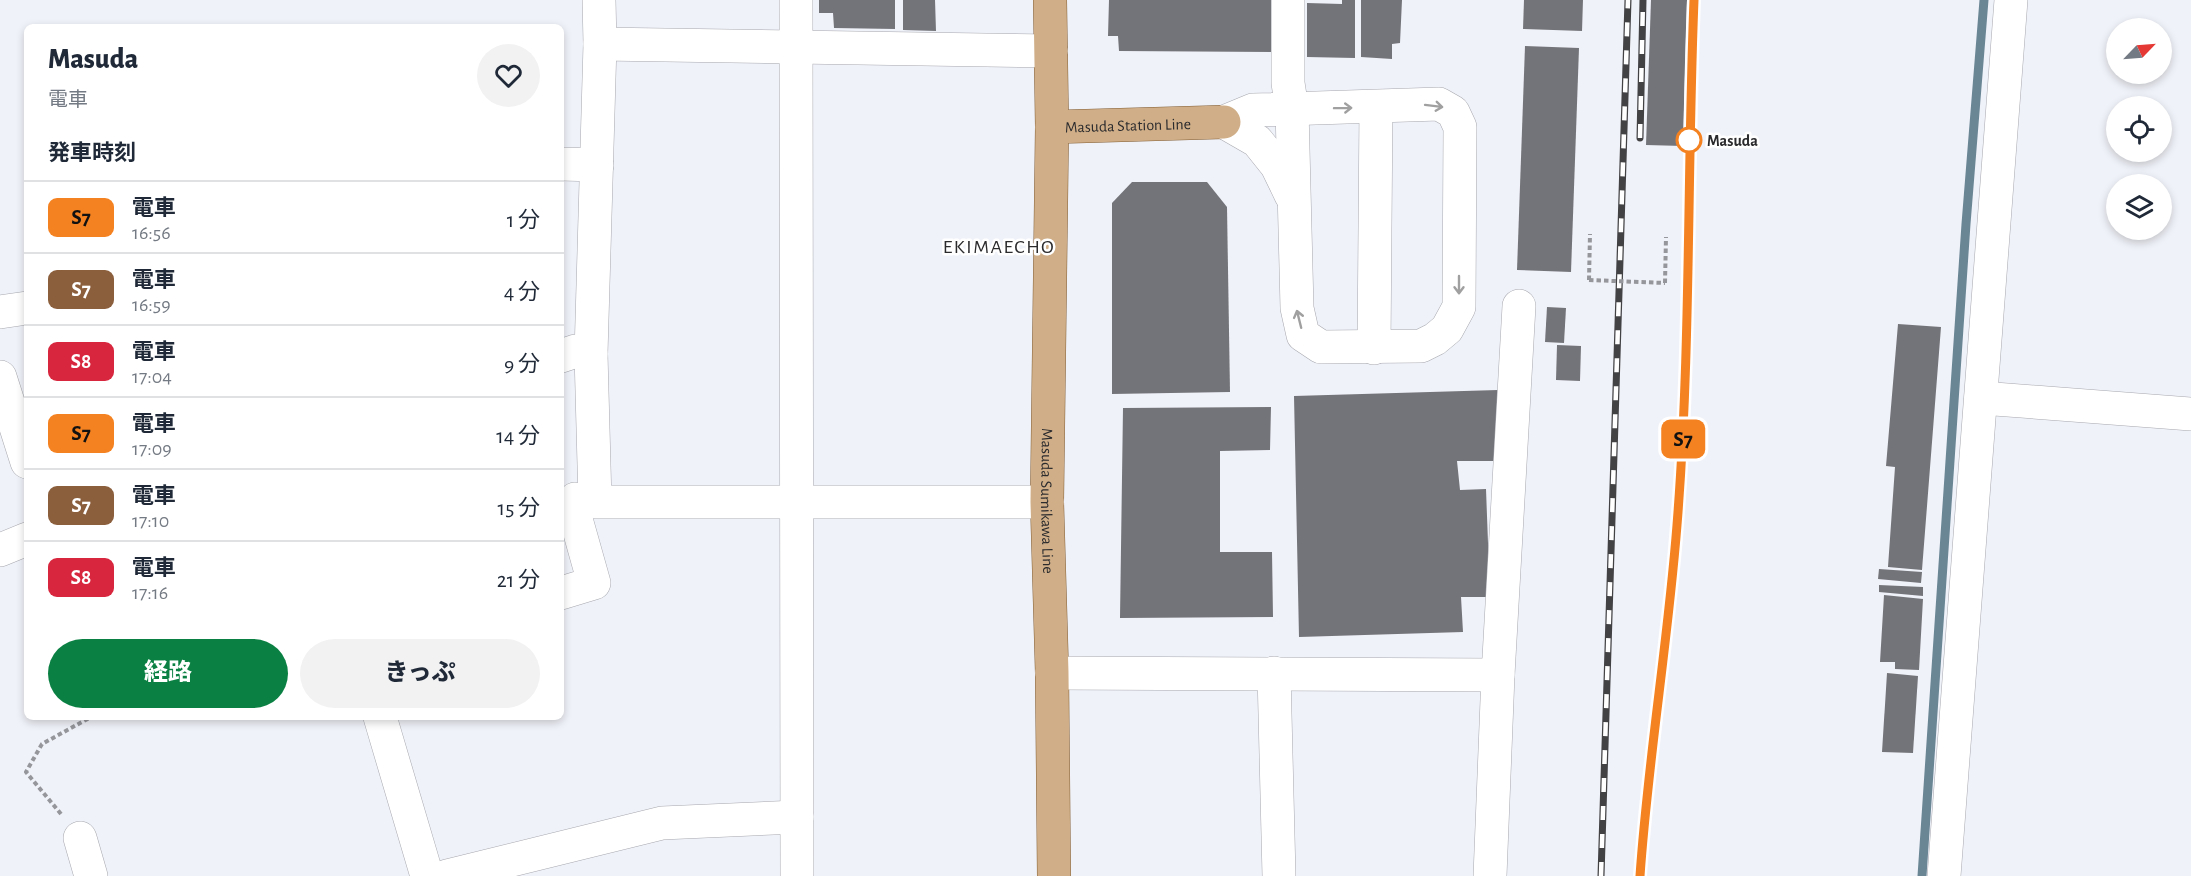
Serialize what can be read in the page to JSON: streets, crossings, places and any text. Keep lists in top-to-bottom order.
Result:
{
  "streets": {
    "main road": ["Masuda Station Line", "Masuda Sumikawa Line"]
  },
  "crossings": [
    ["Masuda Station Line", "Masuda Sumikawa Line"]
  ],
  "districts": ["EKIMAECHO"],
  "places": ["Masuda"],
  "north": "top right",
  "page": {
    "on_map": "S7",
    "heading": [
      ["Masuda", "電車"],
      "発車時刻"
    ],
    "list": [
      {
        "mark": "S7",
        "name": "電車",
        "note": "16:56",
        "value": "1 分"
      },
      {
        "mark": "S7",
        "name": "電車",
        "note": "16:59",
        "value": "4 分"
      },
      {
        "mark": "S8",
        "name": "電車",
        "note": "17:04",
        "value": "9 分"
      },
      {
        "mark": "S7",
        "name": "電車",
        "note": "17:09",
        "value": "14 分"
      },
      {
        "mark": "S7",
        "name": "電車",
        "note": "17:10",
        "value": "15 分"
      },
      {
        "mark": "S8",
        "name": "電車",
        "note": "17:16",
        "value": "21 分"
      }
    ],
    "buttons": ["経路", "きっぷ"]
  }
}
